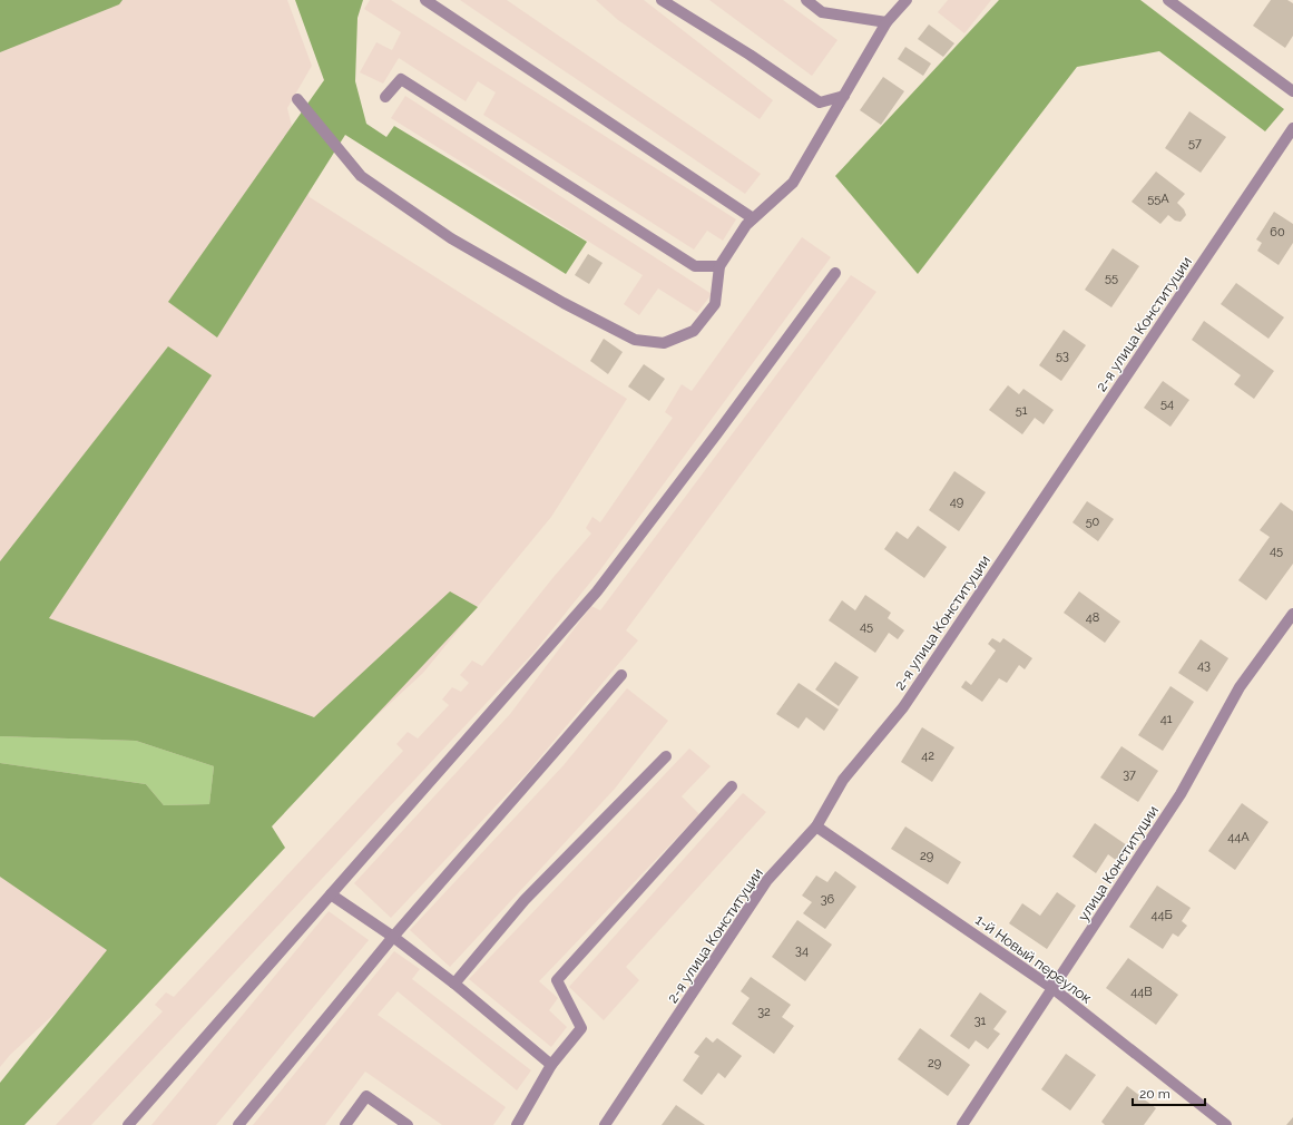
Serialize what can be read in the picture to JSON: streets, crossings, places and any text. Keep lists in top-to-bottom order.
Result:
{
  "streets": {
    "street": ["2-я улица Конституции", "улица Конституции", "1-й Новый переулок"]
  },
  "crossings": [
    ["2-я улица Конституции", "1-й Новый переулок"],
    ["улица Конституции", "1-й Новый переулок"]
  ],
  "house_numbers": [
    "57",
    "55А",
    "60",
    "55",
    "53",
    "54",
    "51",
    "49",
    "50",
    "45",
    "48",
    "45",
    "43",
    "41",
    "42",
    "37",
    "44А",
    "29",
    "36",
    "44Б",
    "34",
    "44В",
    "32",
    "31",
    "29"
  ],
  "scale_bar": "20 m"
}
